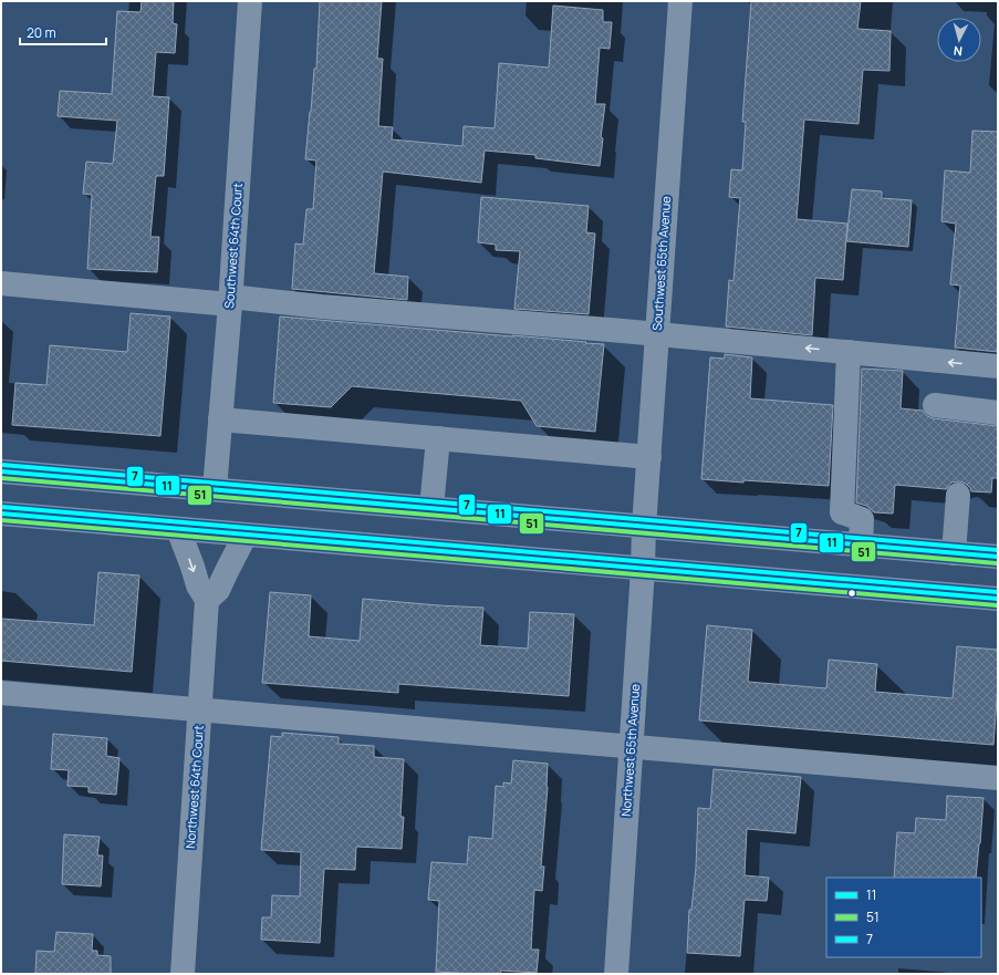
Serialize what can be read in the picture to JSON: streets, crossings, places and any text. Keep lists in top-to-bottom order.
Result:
{
  "streets": {
    "street": [
      "Southwest 64th Court",
      "Southwest 65th Avenue",
      "Northwest 65th Avenue",
      "Northwest 64th Court"
    ]
  },
  "crossings": [
    ["Southwest 65th Avenue", "Northwest 65th Avenue"]
  ],
  "lines": ["transit line 7", "transit line 11", "transit line 51"],
  "legend": ["11", "51", "7"],
  "scale_bar": "20 m",
  "north": "bottom"
}
